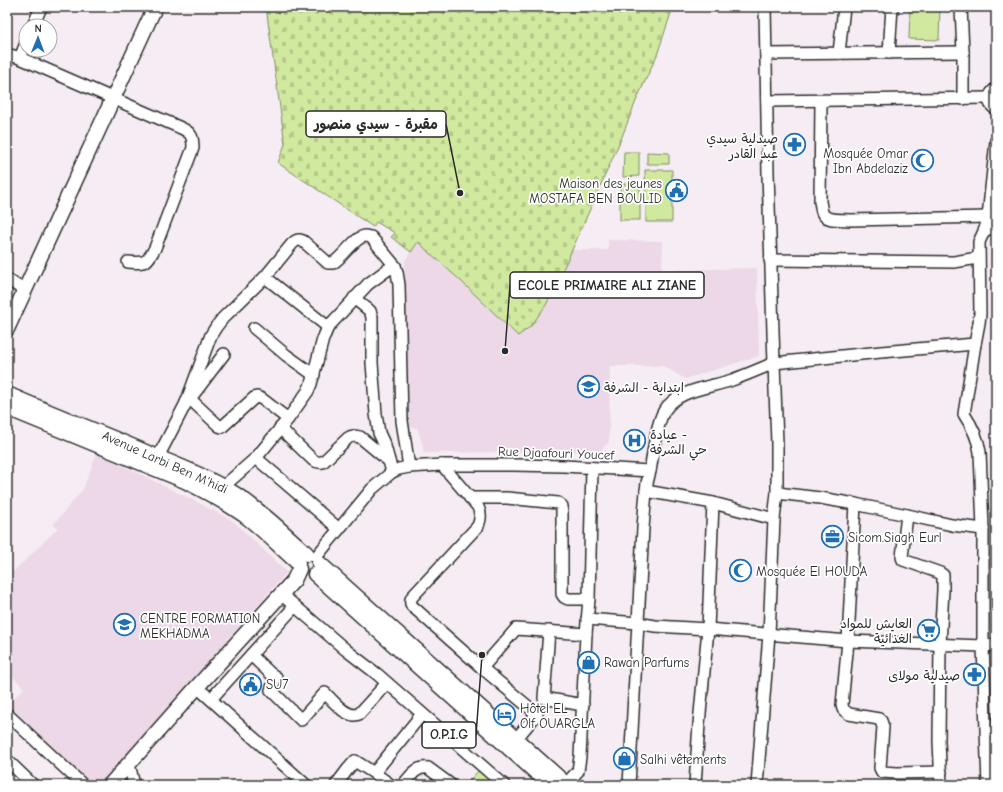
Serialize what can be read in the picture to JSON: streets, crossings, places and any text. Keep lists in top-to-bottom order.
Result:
{
  "streets": {
    "main road": ["Avenue Larbi Ben M'hidi"],
    "street": ["Rue Djaafouri Youcef"]
  },
  "crossings": [
    ["Rue Djaafouri Youcef", "Avenue Larbi Ben M'hidi"]
  ],
  "places": {
    "pharmacy": ["صيدلية سيدي عبد القادر", "صيدلية مولاى"],
    "mosque": ["Mosquée Omar Ibn Abdelaziz", "Mosquée El HOUDA"],
    "public building": ["Maison des jeunes MOSTAFA BEN BOULID", "SU7"],
    "other": ["مقبرة - سيدي منصور", "ECOLE PRIMAIRE ALI ZIANE", "O.P.I.G"],
    "school or university": ["ابتداية - الشرفة", "CENTRE FORMATION MEKHADMA"],
    "hospital": ["عيادة - حي الشرفة"],
    "office": ["Sicom.Siagh Eurl"],
    "supermarket": ["العايش للمواد الغذائية"],
    "shop": ["Rawan Parfums", "Salhi vêtements"],
    "hotel": ["Hôtel EL Olf OUARGLA"]
  },
  "north": "top"
}
